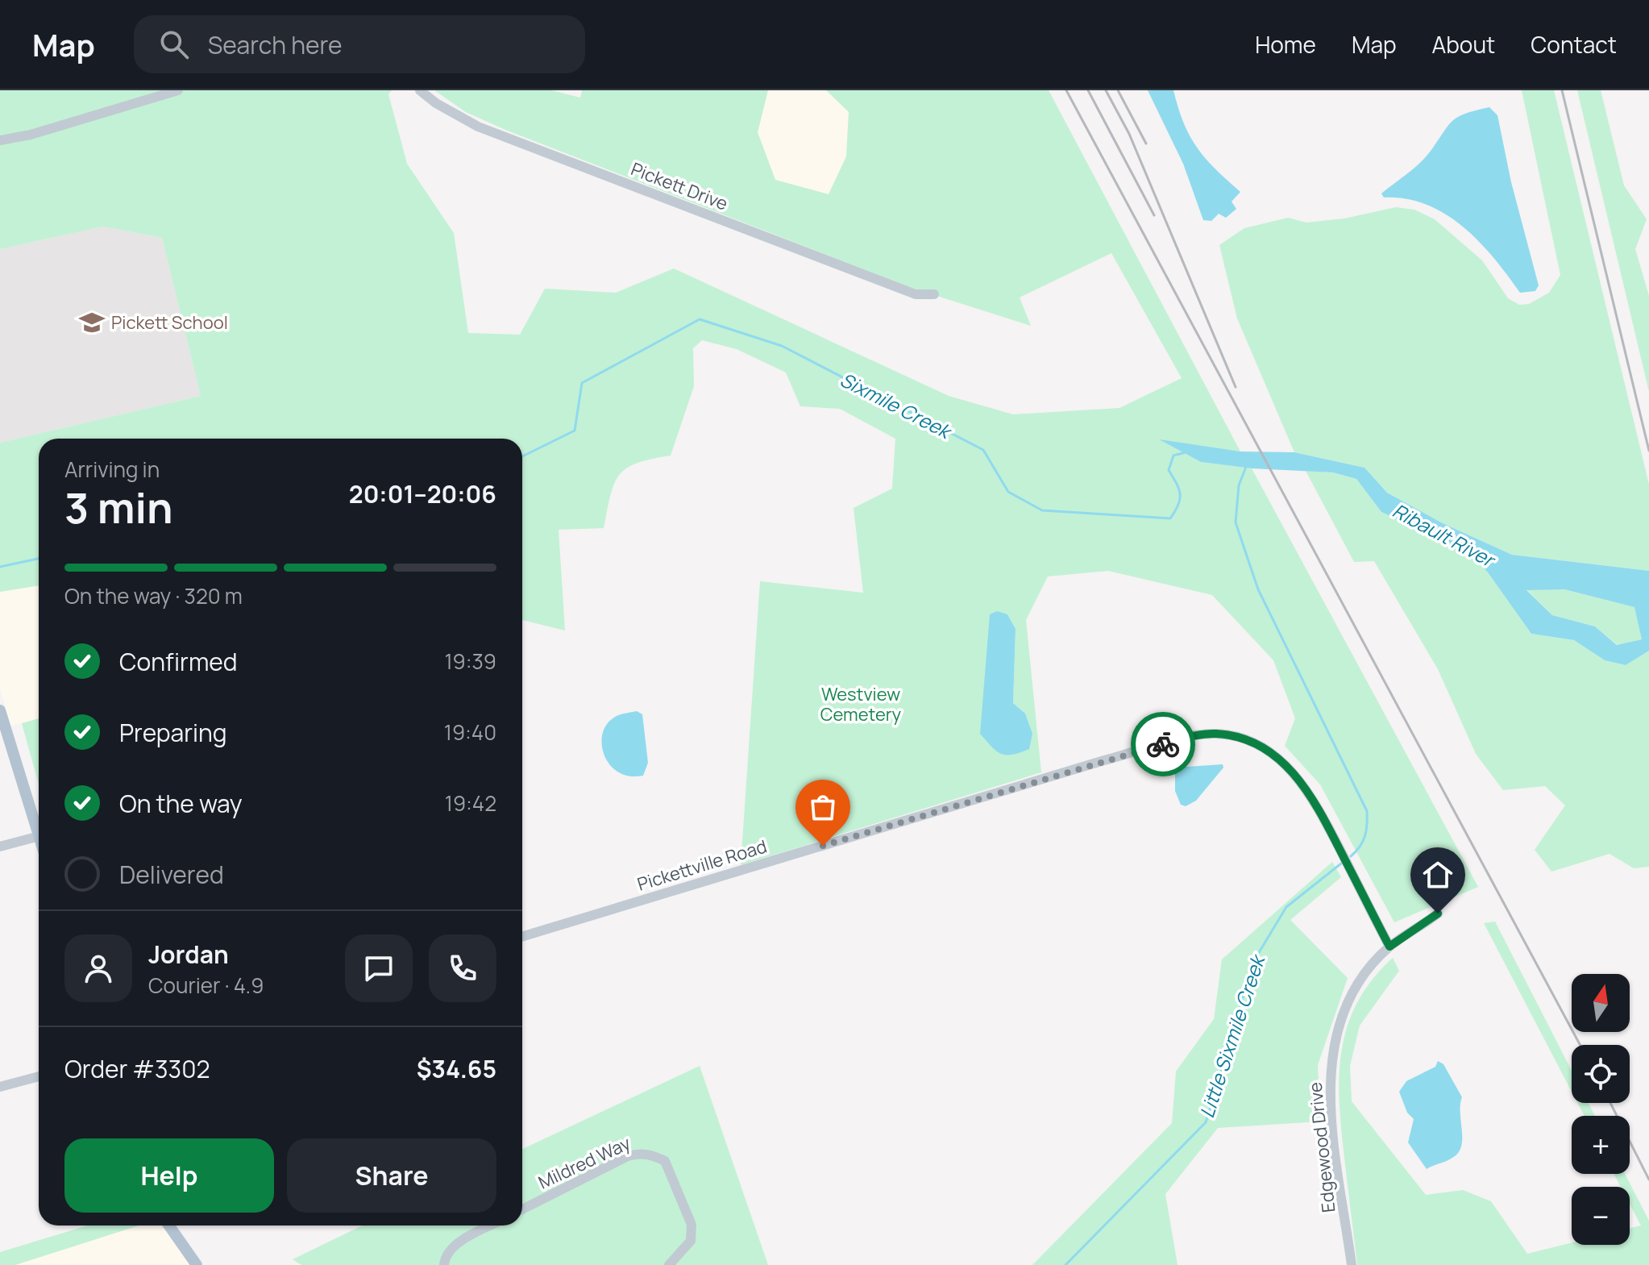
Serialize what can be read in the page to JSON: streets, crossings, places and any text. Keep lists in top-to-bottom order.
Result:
{
  "streets": {
    "street": [
      "Pickett Drive",
      "Pickettville Road",
      "Edgewood Drive",
      "Mildred Way"
    ]
  },
  "crossings": [
    ["Pickettville Road", "Edgewood Drive"]
  ],
  "water": ["Sixmile Creek", "Ribault River", "Little Sixmile Creek"],
  "parks": ["Westview Cemetery"],
  "places": {
    "school or university": ["Pickett School"]
  },
  "north": "top",
  "page": {
    "header": "Map",
    "search": "Search here",
    "nav": [
      "Home",
      "Map",
      "About",
      "Contact"
    ],
    "heading": ["3 min", "Arriving in", "20:01–20:06"],
    "panel": [
      "Jordan",
      "Courier · 4.9",
      "Order #3302",
      "$34.65"
    ],
    "bar": "On the way · 320 m",
    "list": [
      ["Confirmed", "19:39"],
      ["Preparing", "19:40"],
      ["On the way", "19:42"],
      "Delivered"
    ],
    "map_buttons": ["+", "−"],
    "buttons": ["Help", "Share"]
  }
}
